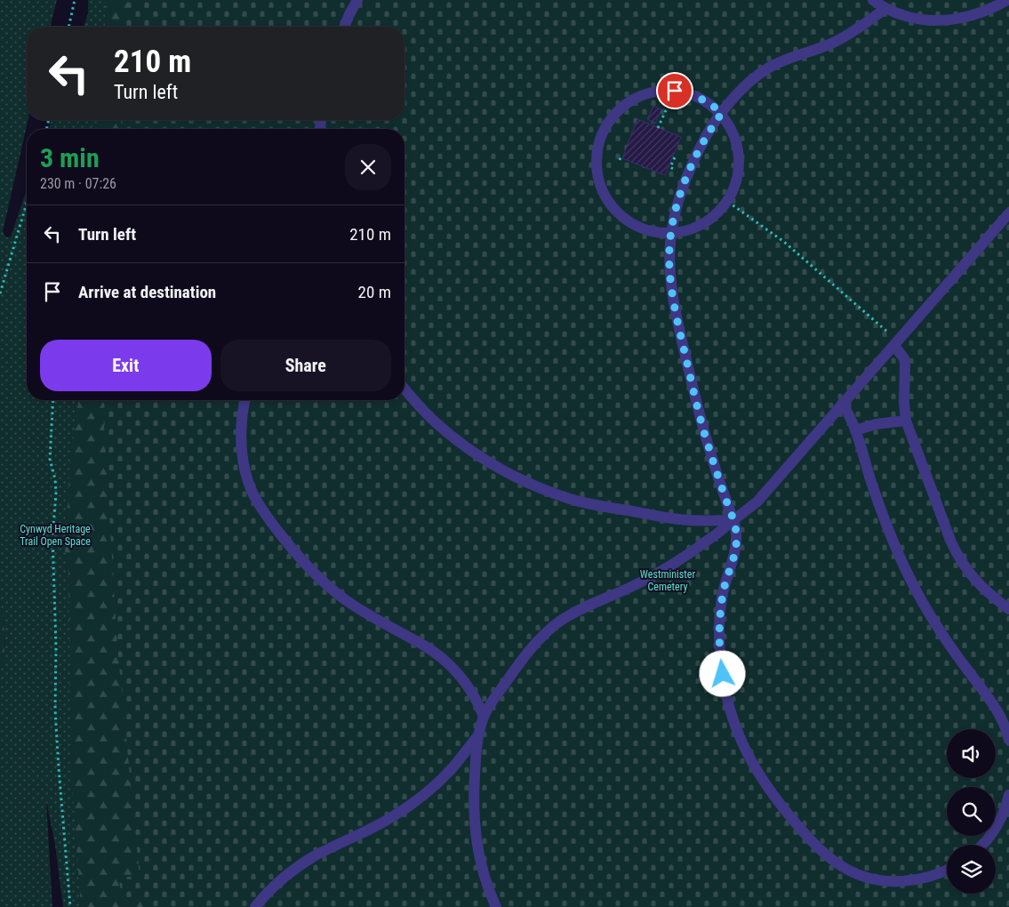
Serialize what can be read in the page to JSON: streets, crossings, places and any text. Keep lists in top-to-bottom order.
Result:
{
  "parks": ["Cynwyd Heritage Trail Open Space", "Westminister Cemetery"],
  "page": {
    "turn": ["210 m", "Turn left"],
    "heading": ["3 min", "230 m · 07:26"],
    "list": [
      {
        "name": "Turn left",
        "value": "210 m"
      },
      {
        "name": "Arrive at destination",
        "value": "20 m"
      }
    ],
    "buttons": ["Exit", "Share"]
  }
}
